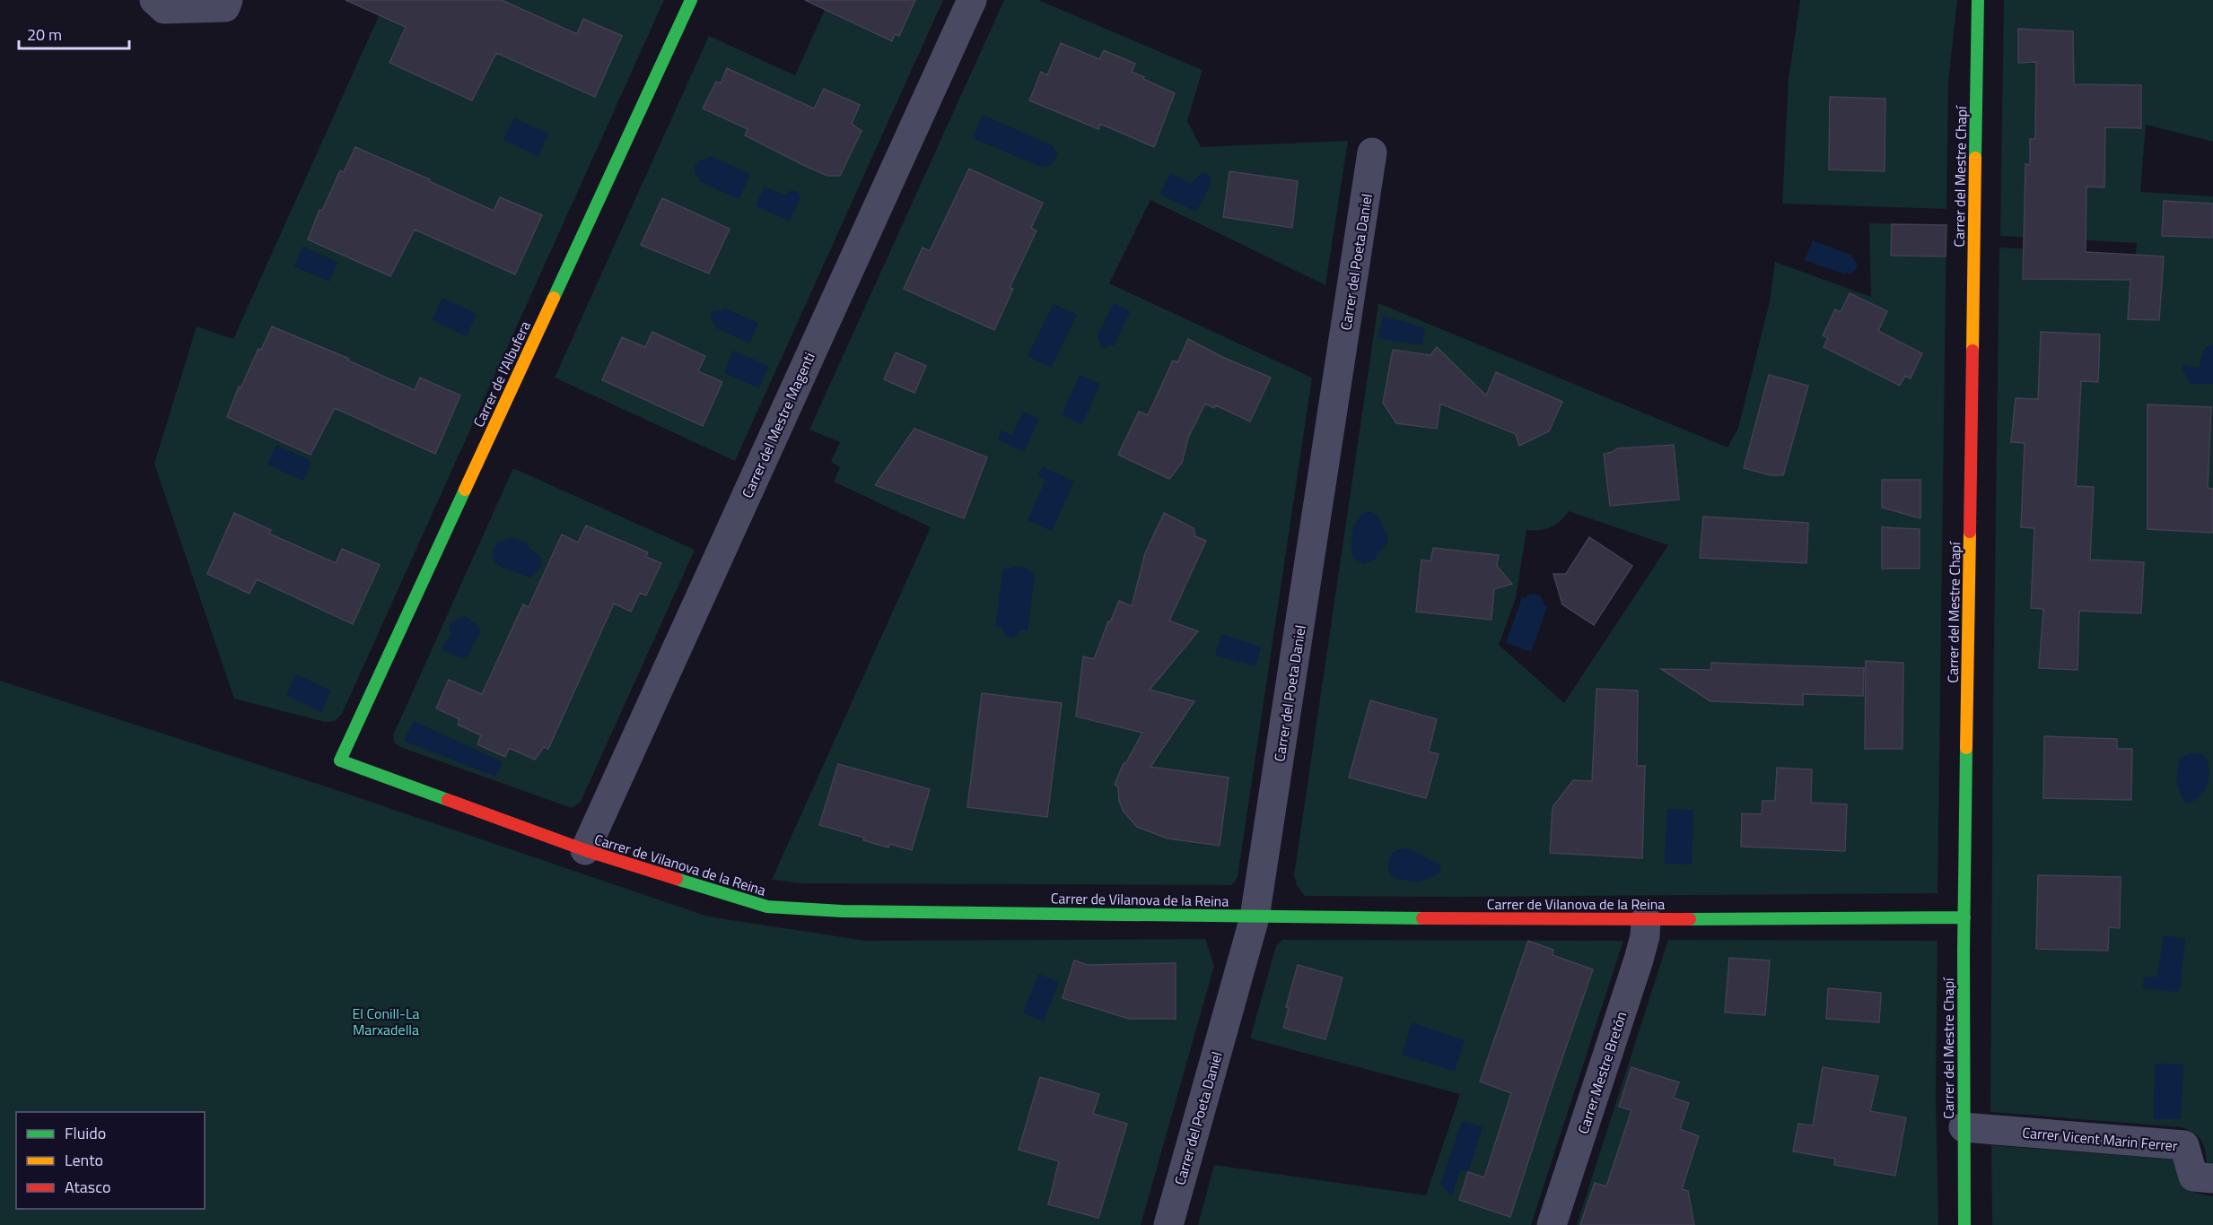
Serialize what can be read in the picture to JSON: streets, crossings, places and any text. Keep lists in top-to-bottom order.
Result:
{
  "streets": {
    "street": [
      "Carrer del Mestre Chapí",
      "Carrer del Poeta Daniel",
      "Carrer de l'Albufera",
      "Carrer del Mestre Magenti",
      "Carrer de Vilanova de la Reina",
      "Carrer Mestre Bretón",
      "Carrer Vicent Marin Ferrer"
    ]
  },
  "crossings": [
    ["Carrer del Mestre Chapí", "Carrer de Vilanova de la Reina"],
    ["Carrer del Mestre Chapí", "Carrer Vicent Marin Ferrer"],
    ["Carrer del Poeta Daniel", "Carrer de Vilanova de la Reina"],
    ["Carrer de l'Albufera", "Carrer de Vilanova de la Reina"],
    ["Carrer del Mestre Magenti", "Carrer de Vilanova de la Reina"],
    ["Carrer de Vilanova de la Reina", "Carrer Mestre Bretón"]
  ],
  "parks": ["El Conill-La Marxadella"],
  "legend": ["Fluido", "Lento", "Atasco"],
  "scale_bar": "20 m"
}
